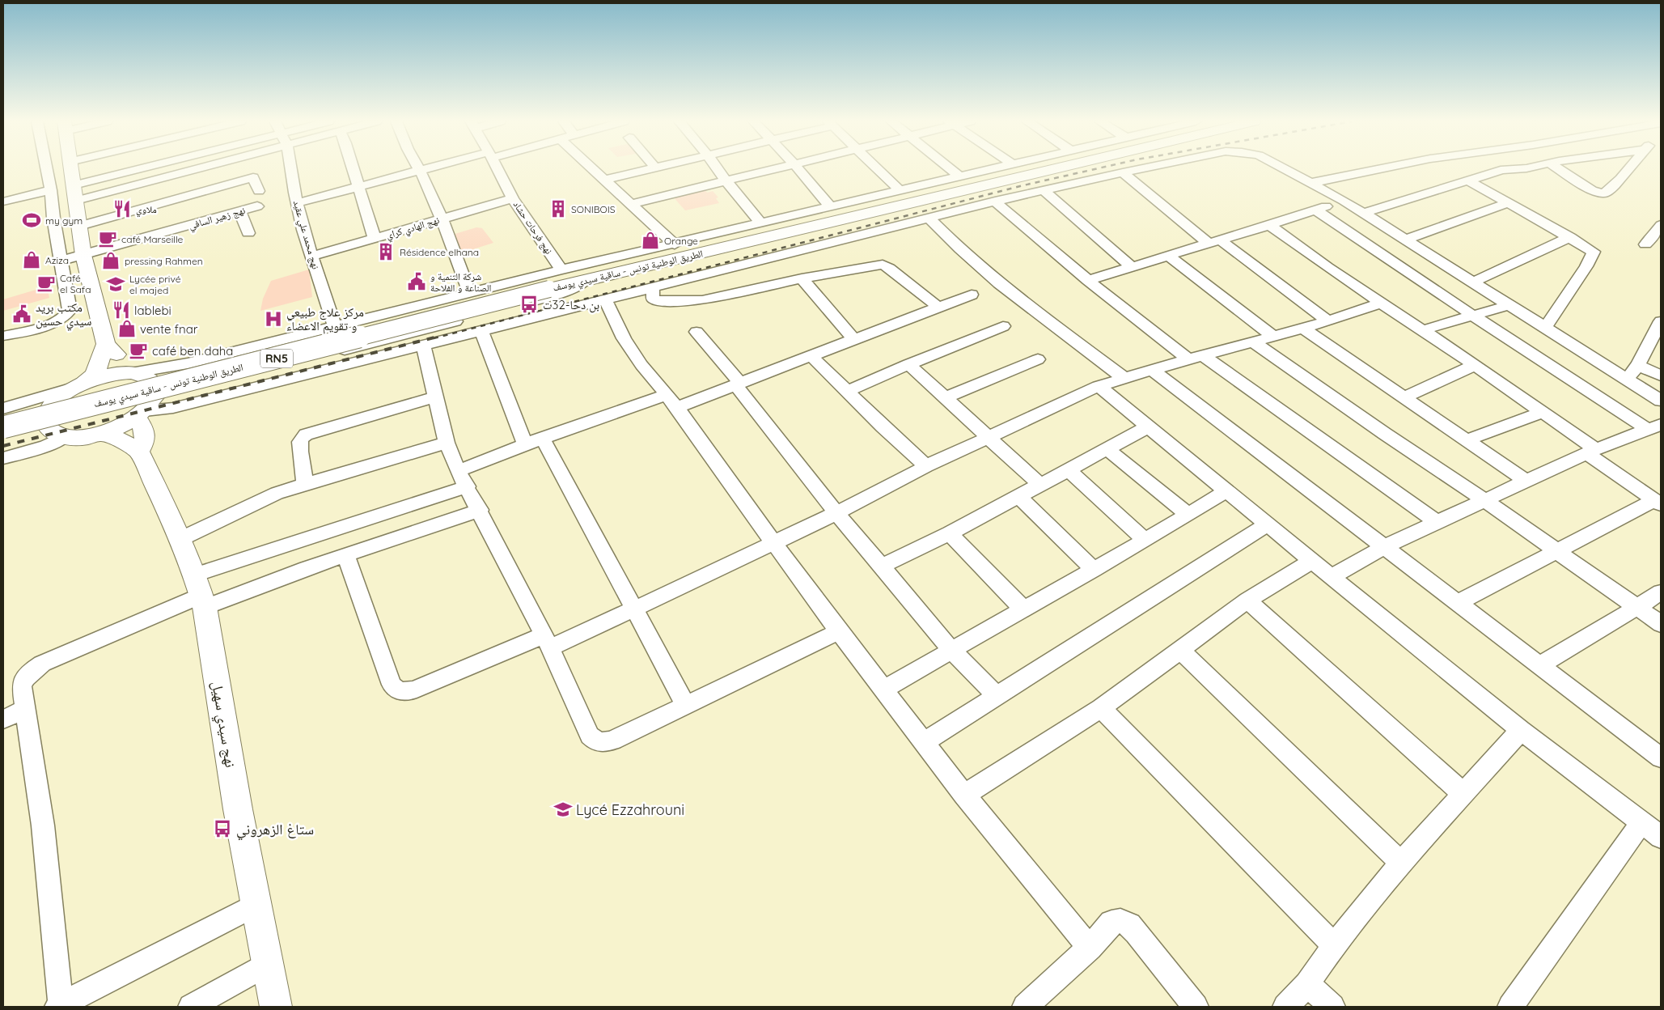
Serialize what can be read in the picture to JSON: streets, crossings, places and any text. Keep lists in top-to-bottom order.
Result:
{
  "streets": {
    "main road": ["الطريق الوطنية تونس - ساقية سيدي يوسف", "RN5", "نهج سيدي سهيل"],
    "street": [
      "نهج زهير السافي",
      "نهج الهادي كراي",
      "نهج فرحات حشاد",
      "نهج محمد علي عقيد"
    ]
  },
  "crossings": [
    ["نهج الهادي كراي", "نهج فرحات حشاد"],
    ["نهج الهادي كراي", "نهج محمد علي عقيد"]
  ],
  "places": {
    "restaurant": ["ملاوي", "lablebi"],
    "building": ["SONIBOIS", "Résidence elhana"],
    "sports": ["my gym"],
    "cafe": ["café Marseille", "Café el Safa", "café ben daha"],
    "shop": [
      "Orange",
      "Aziza",
      "pressing Rahmen",
      "vente fnar"
    ],
    "public building": ["شركة التنمية و الصناعة و الفلاحة", "مكتب بريد سيدي حسين"],
    "school or university": ["Lycée privé el majed", "Lycé Ezzahrouni"],
    "bus stop": ["بن دحا-32ت", "ستاغ الزهروني"],
    "hospital": ["مركز علاج طبيعي و تقويم الاعضاء"]
  }
}
